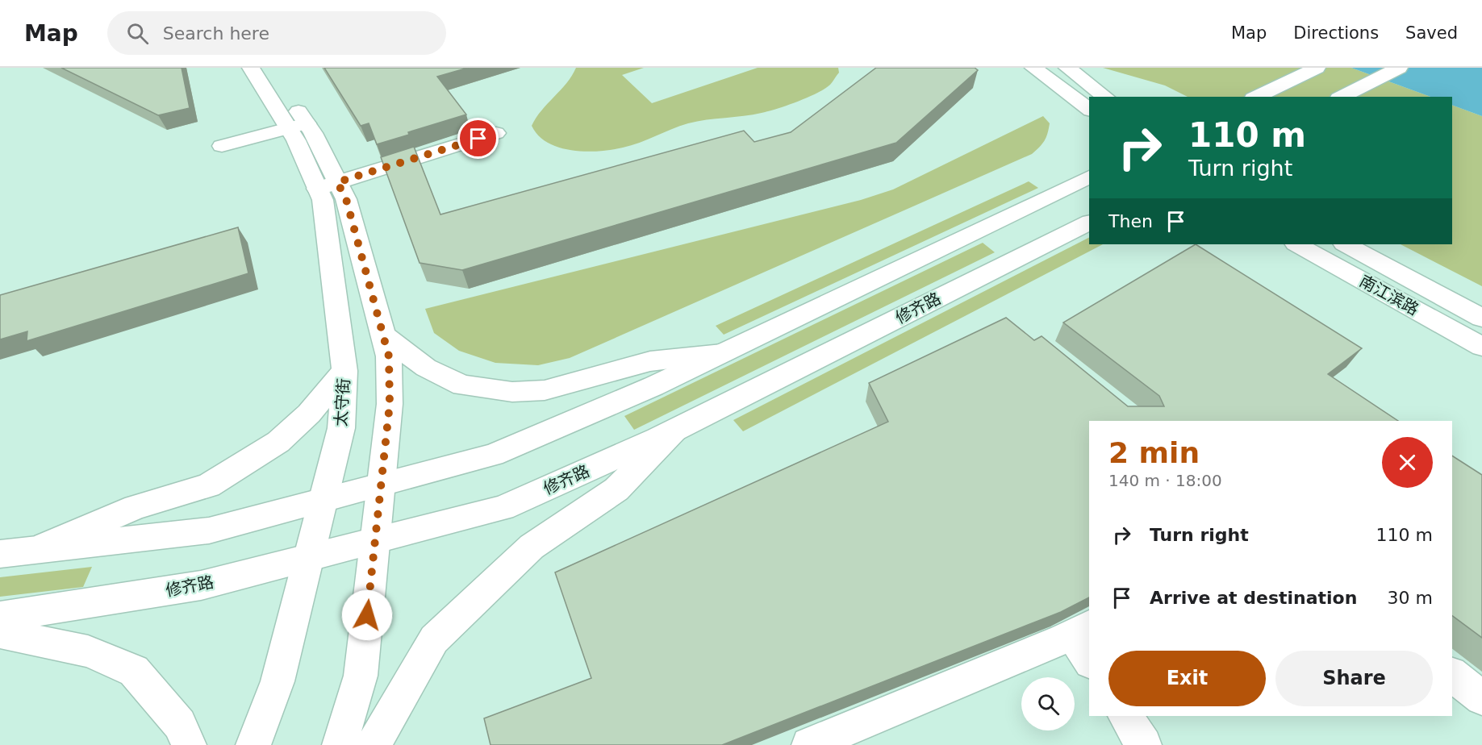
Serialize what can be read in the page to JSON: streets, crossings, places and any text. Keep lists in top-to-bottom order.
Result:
{
  "streets": {
    "street": ["南江滨路", "修齐路", "太守街"]
  },
  "crossings": [
    ["修齐路", "太守街"]
  ],
  "page": {
    "header": "Map",
    "search": "Search here",
    "nav": ["Map", "Directions", "Saved"],
    "turn": ["110 m", "Turn right"],
    "then": "Then",
    "heading": ["2 min", "140 m · 18:00"],
    "list": [
      {
        "name": "Turn right",
        "value": "110 m"
      },
      {
        "name": "Arrive at destination",
        "value": "30 m"
      }
    ],
    "buttons": ["Exit", "Share"]
  }
}
